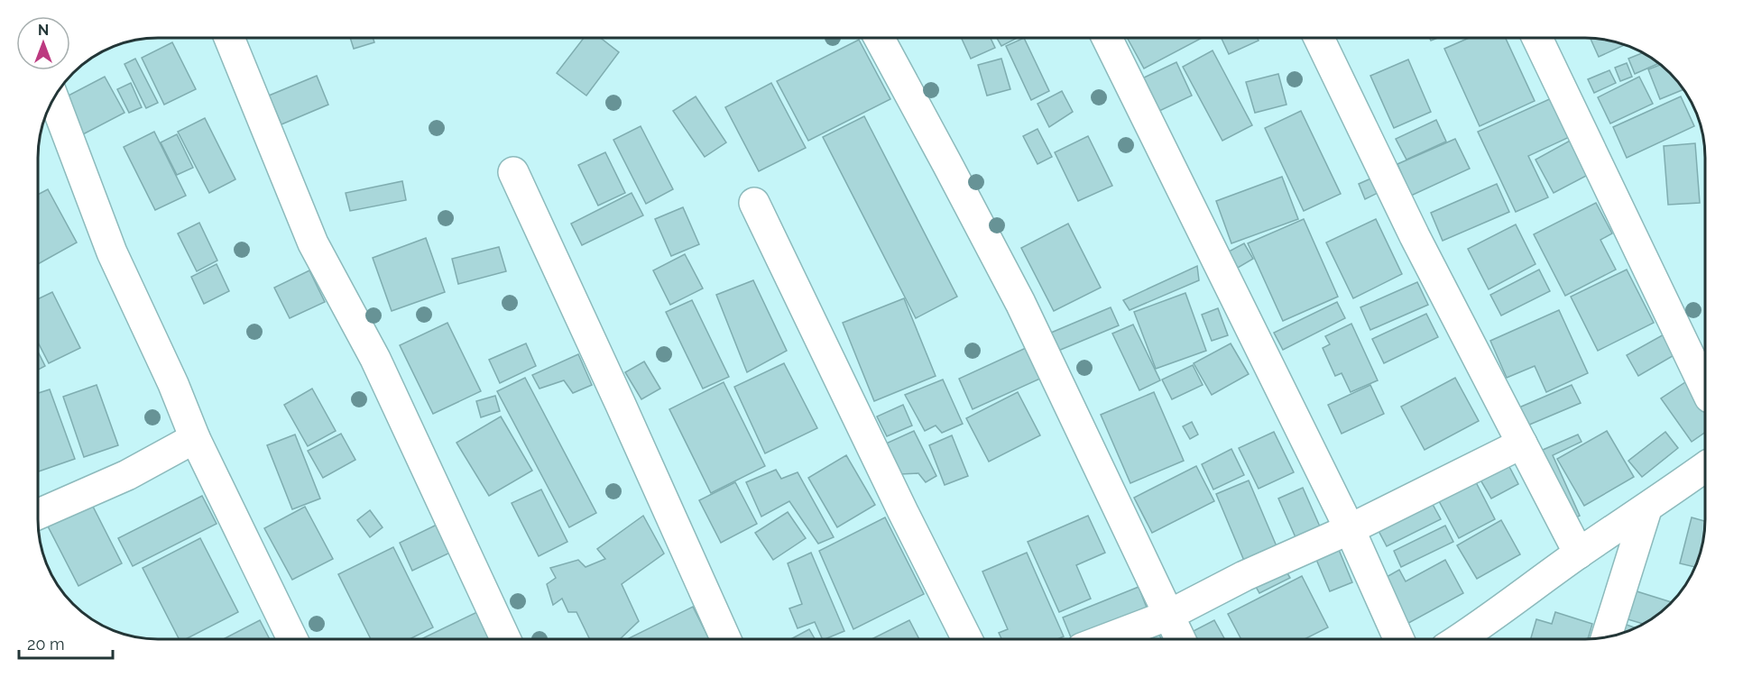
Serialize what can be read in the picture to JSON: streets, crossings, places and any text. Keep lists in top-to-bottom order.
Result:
{
  "scale_bar": "20 m",
  "north": "top"
}
